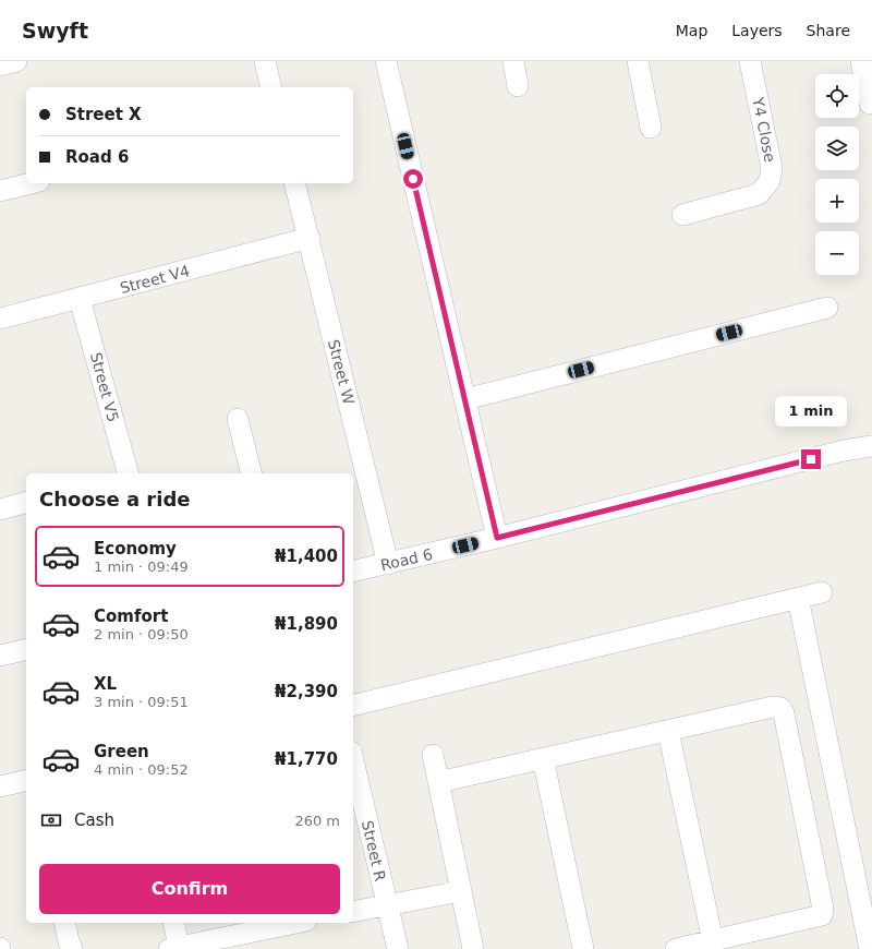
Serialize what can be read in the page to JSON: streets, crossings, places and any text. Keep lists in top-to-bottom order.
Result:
{
  "streets": {
    "street": [
      "Y4 Close",
      "Street V4",
      "Street W",
      "Street V5",
      "Road 6",
      "Street R"
    ]
  },
  "crossings": [
    ["Street V4", "Street W"],
    ["Street V4", "Street V5"],
    ["Street W", "Road 6"]
  ],
  "page": {
    "header": "Swyft",
    "nav": ["Map", "Layers", "Share"],
    "map_buttons": ["+", "−"],
    "banner": ["Street X", "Road 6"],
    "bubble": "1 min",
    "heading": "Choose a ride",
    "list": [
      {
        "name": "Economy",
        "note": "1 min · 09:49",
        "value": "₦1,400"
      },
      {
        "name": "Comfort",
        "note": "2 min · 09:50",
        "value": "₦1,890"
      },
      {
        "name": "XL",
        "note": "3 min · 09:51",
        "value": "₦2,390"
      },
      {
        "name": "Green",
        "note": "4 min · 09:52",
        "value": "₦1,770"
      }
    ],
    "pay": ["Cash", "260 m"],
    "buttons": "Confirm"
  }
}
